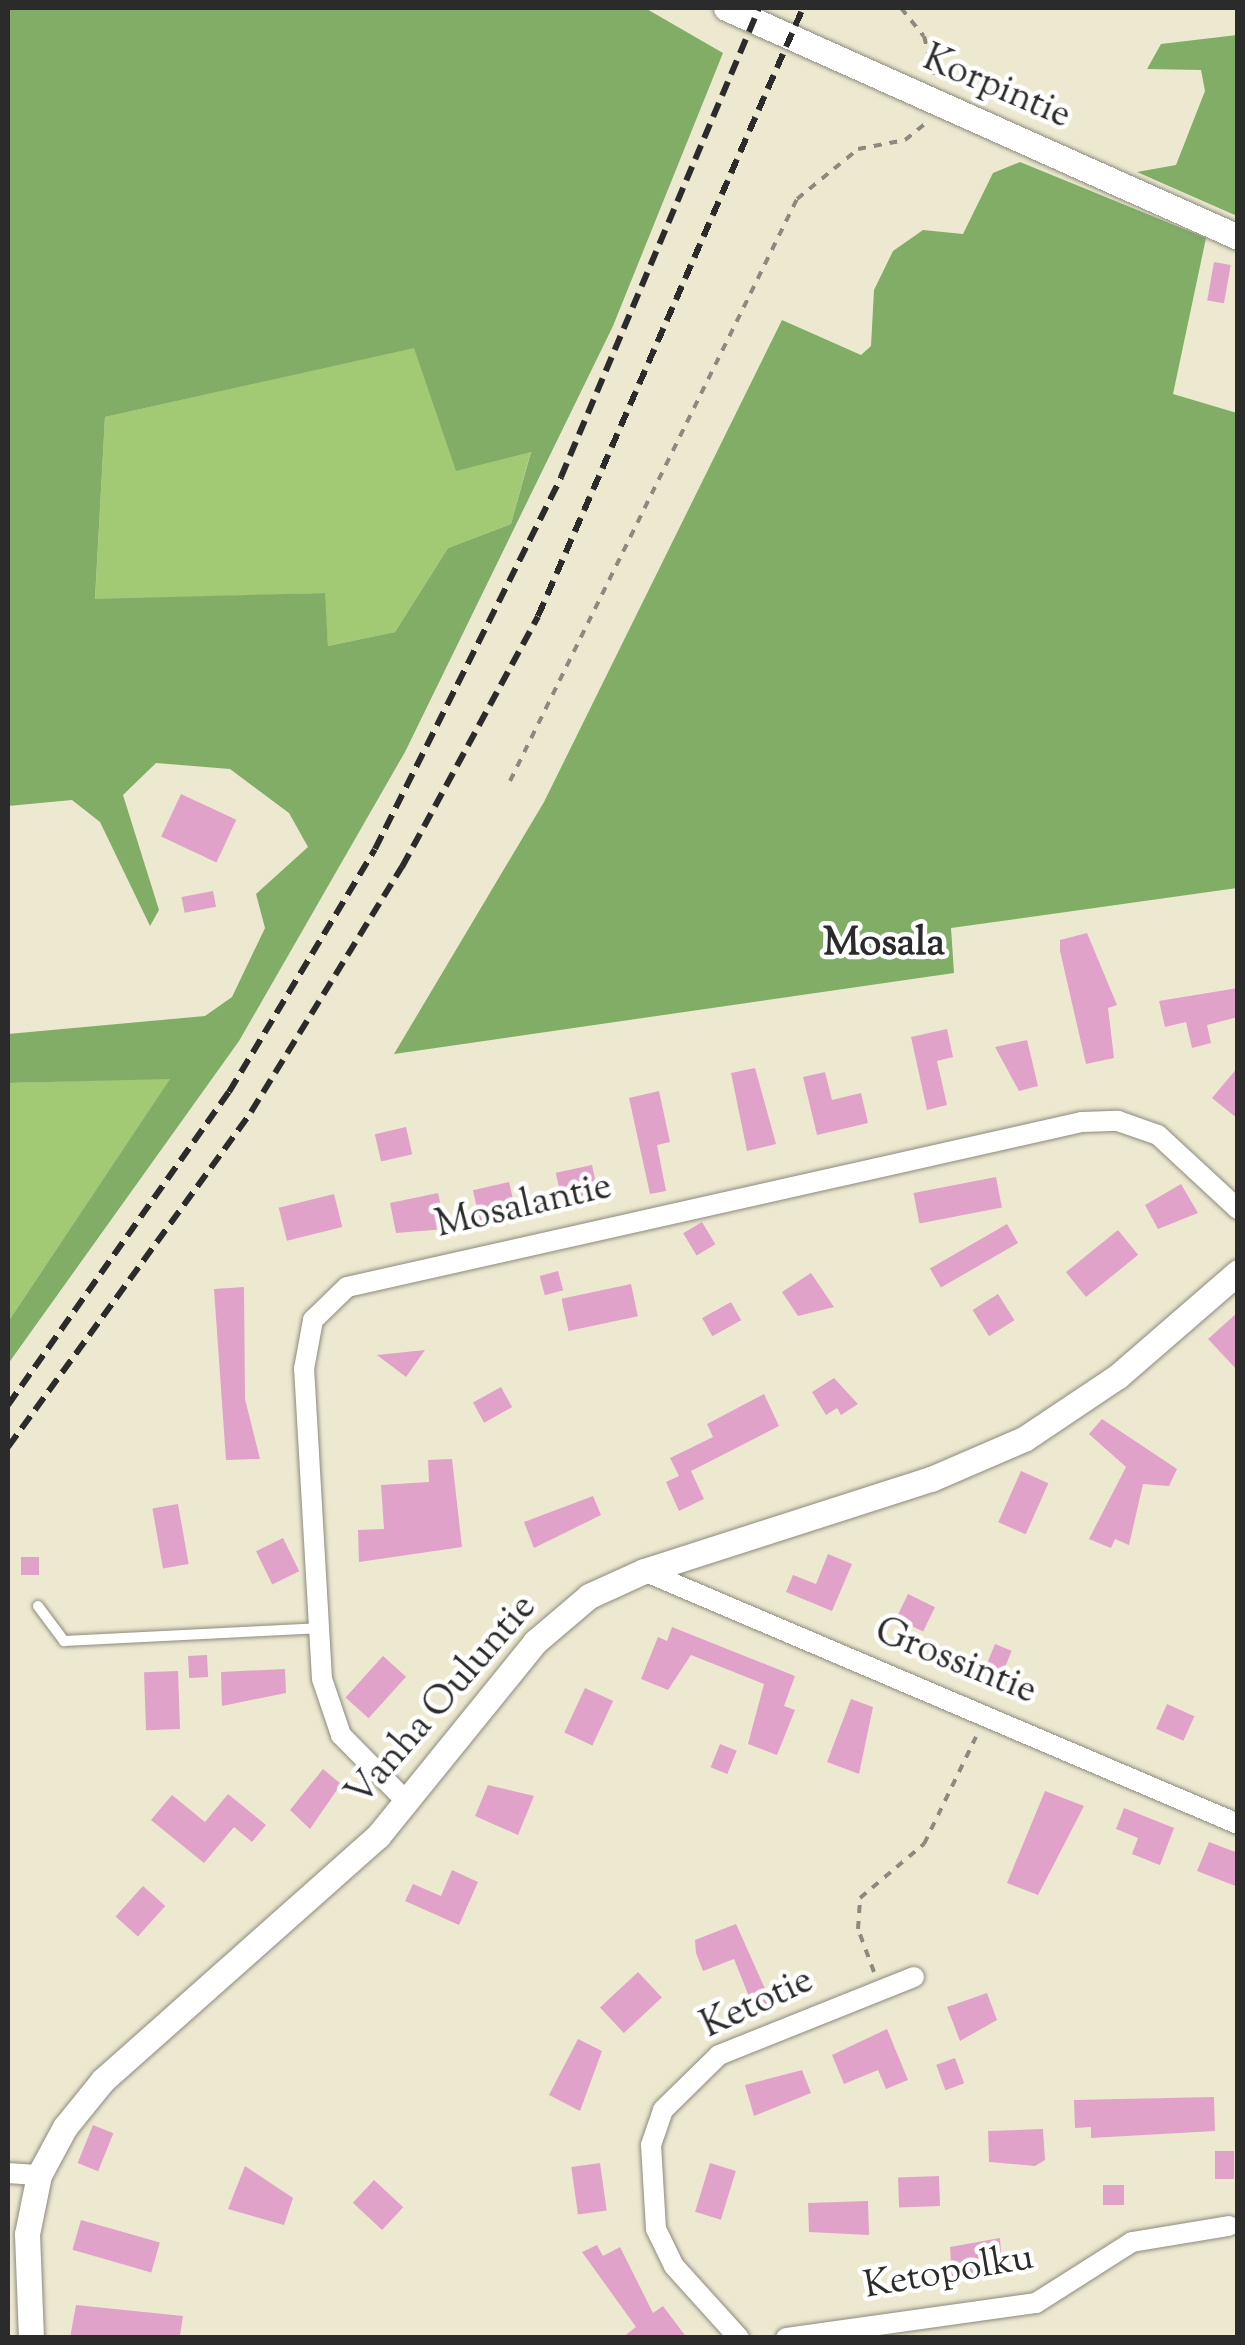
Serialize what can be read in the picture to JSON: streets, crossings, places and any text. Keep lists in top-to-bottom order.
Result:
{
  "streets": {
    "street": [
      "Korpintie",
      "Mosalantie",
      "Grossintie",
      "Vanha Ouluntie",
      "Ketotie",
      "Ketopolku"
    ]
  },
  "crossings": [
    ["Mosalantie", "Vanha Ouluntie"],
    ["Grossintie", "Vanha Ouluntie"]
  ],
  "districts": ["Mosala"]
}
